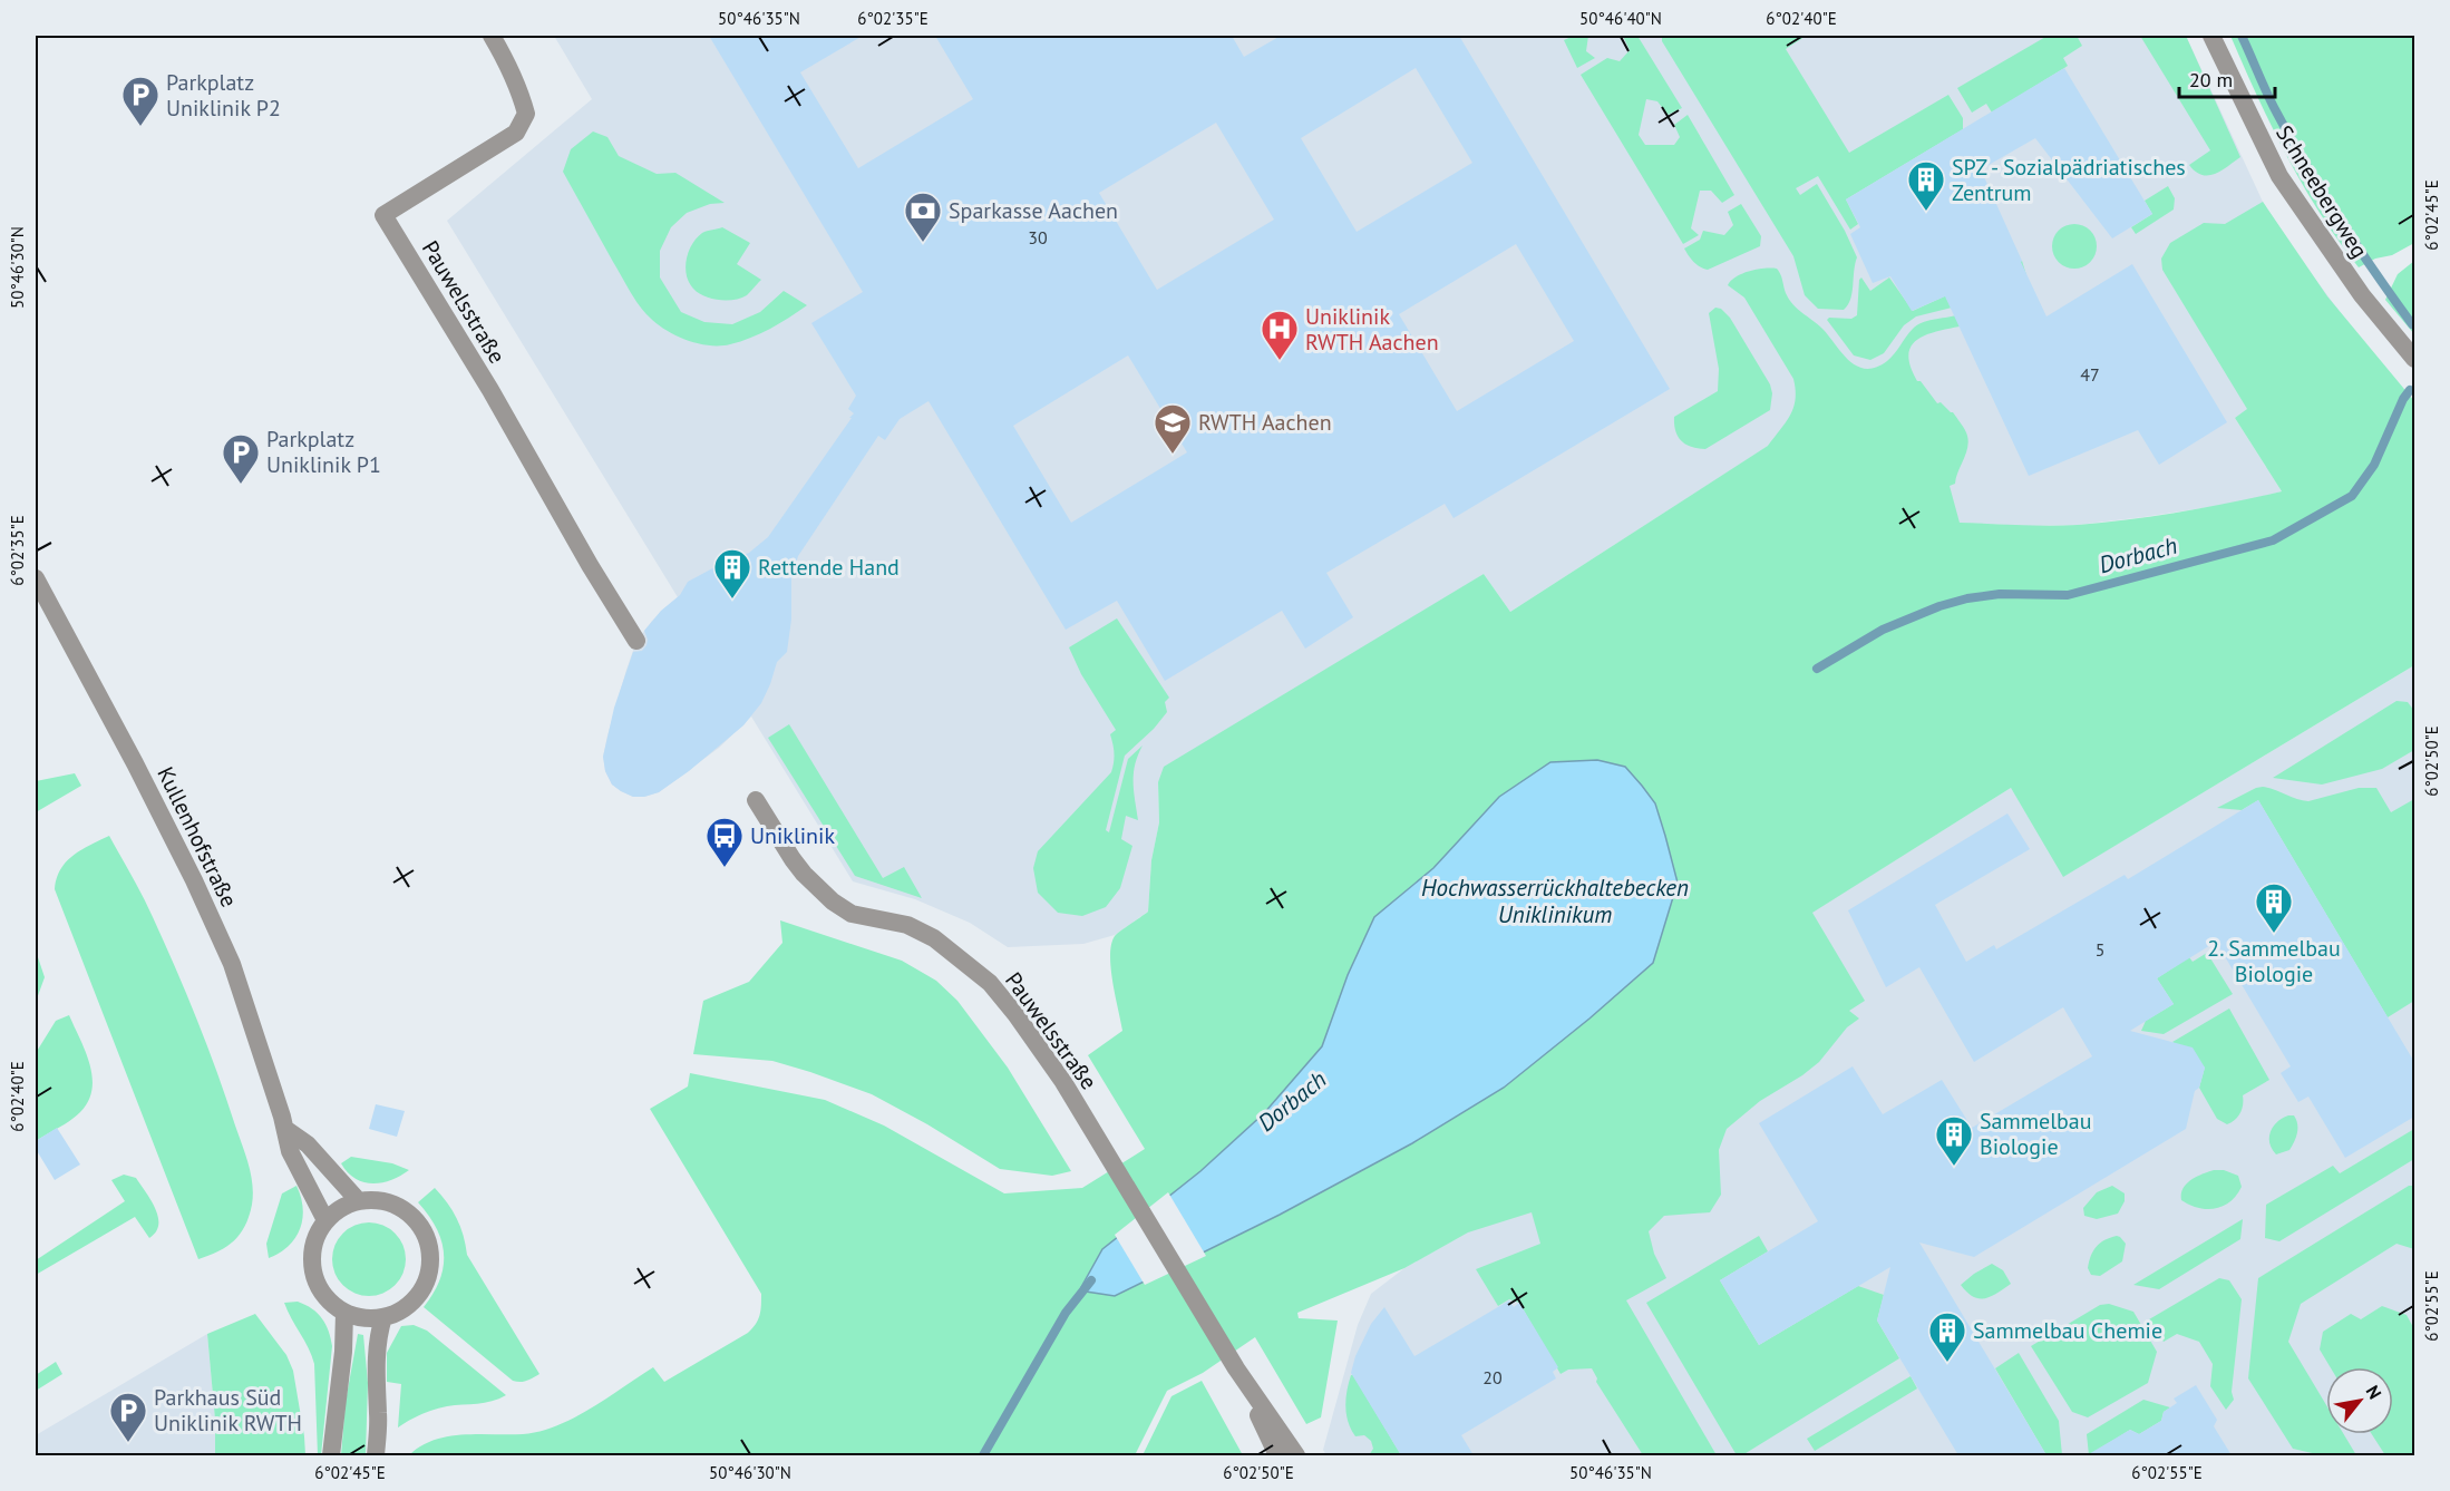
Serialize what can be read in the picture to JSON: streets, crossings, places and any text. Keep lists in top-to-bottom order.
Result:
{
  "streets": {
    "street": ["Schneebergweg", "Pauwelsstraße", "Kullenhofstraße"]
  },
  "water": ["Dorbach", "Hochwasserrückhaltebecken Uniklinikum"],
  "places": {
    "parking": ["Parkplatz Uniklinik P2", "Parkplatz Uniklinik P1", "Parkhaus Süd Uniklinik RWTH"],
    "building": [
      "SPZ - Sozialpädriatisches Zentrum",
      "Rettende Hand",
      "2. Sammelbau Biologie",
      "Sammelbau Biologie",
      "Sammelbau Chemie"
    ],
    "bank": ["Sparkasse Aachen"],
    "hospital": ["Uniklinik RWTH Aachen"],
    "school or university": ["RWTH Aachen"],
    "bus stop": ["Uniklinik"]
  },
  "house_numbers": [
    "30",
    "47",
    "5",
    "20"
  ],
  "scale_bar": "20 m",
  "north": "top right",
  "coordinates": [
    "50°46'35\"N",
    "6°02'35\"E",
    "50°46'40\"N",
    "6°02'40\"E",
    "6°02'45\"E",
    "50°46'30\"N",
    "6°02'50\"E",
    "6°02'55\"E"
  ]
}
